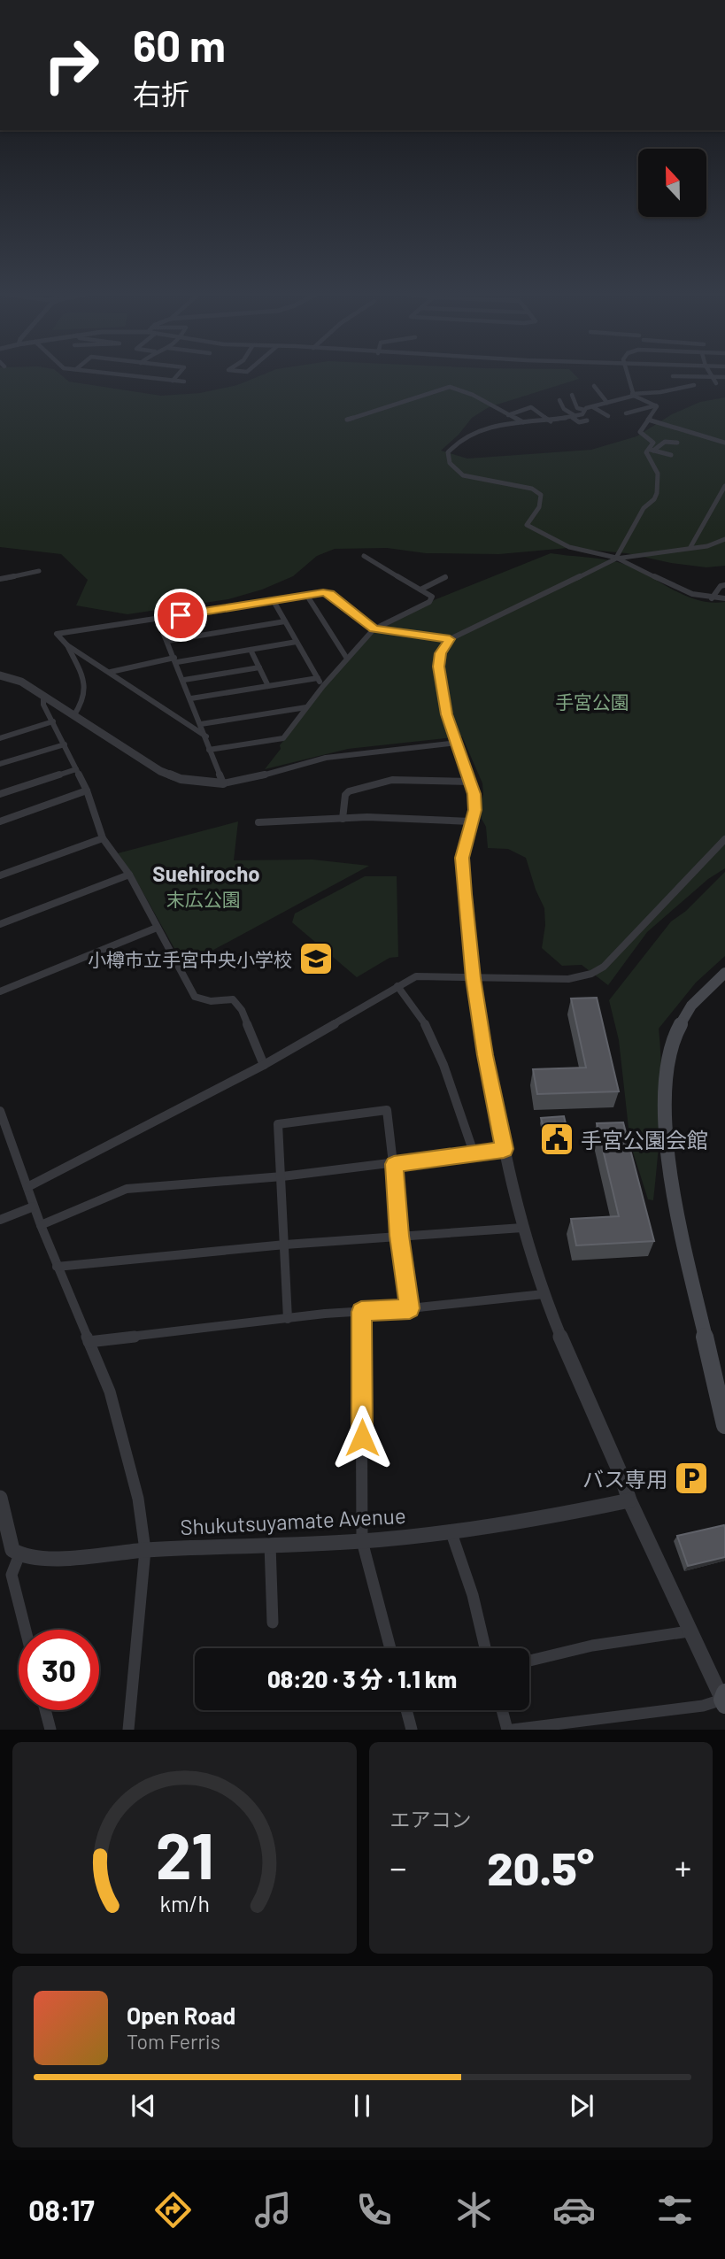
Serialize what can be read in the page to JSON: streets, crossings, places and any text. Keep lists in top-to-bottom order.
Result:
{
  "streets": {
    "street": ["Shukutsuyamate Avenue"]
  },
  "districts": ["Suehirocho"],
  "parks": ["手宮公園", "末広公園"],
  "places": {
    "school or university": ["小樽市立手宮中央小学校"],
    "public building": ["手宮公園会館"],
    "parking": ["バス専用"]
  },
  "north": "top",
  "page": {
    "turn": ["60 m", "右折"],
    "limit": "30",
    "trip": "08:20 · 3 分 · 1.1 km",
    "tile": "エアコン",
    "heat": ["−", "20.5°", "+"],
    "song": ["Open Road", "Tom Ferris"],
    "tabs": "08:17",
    "gauge": ["21", "km/h"]
  }
}
